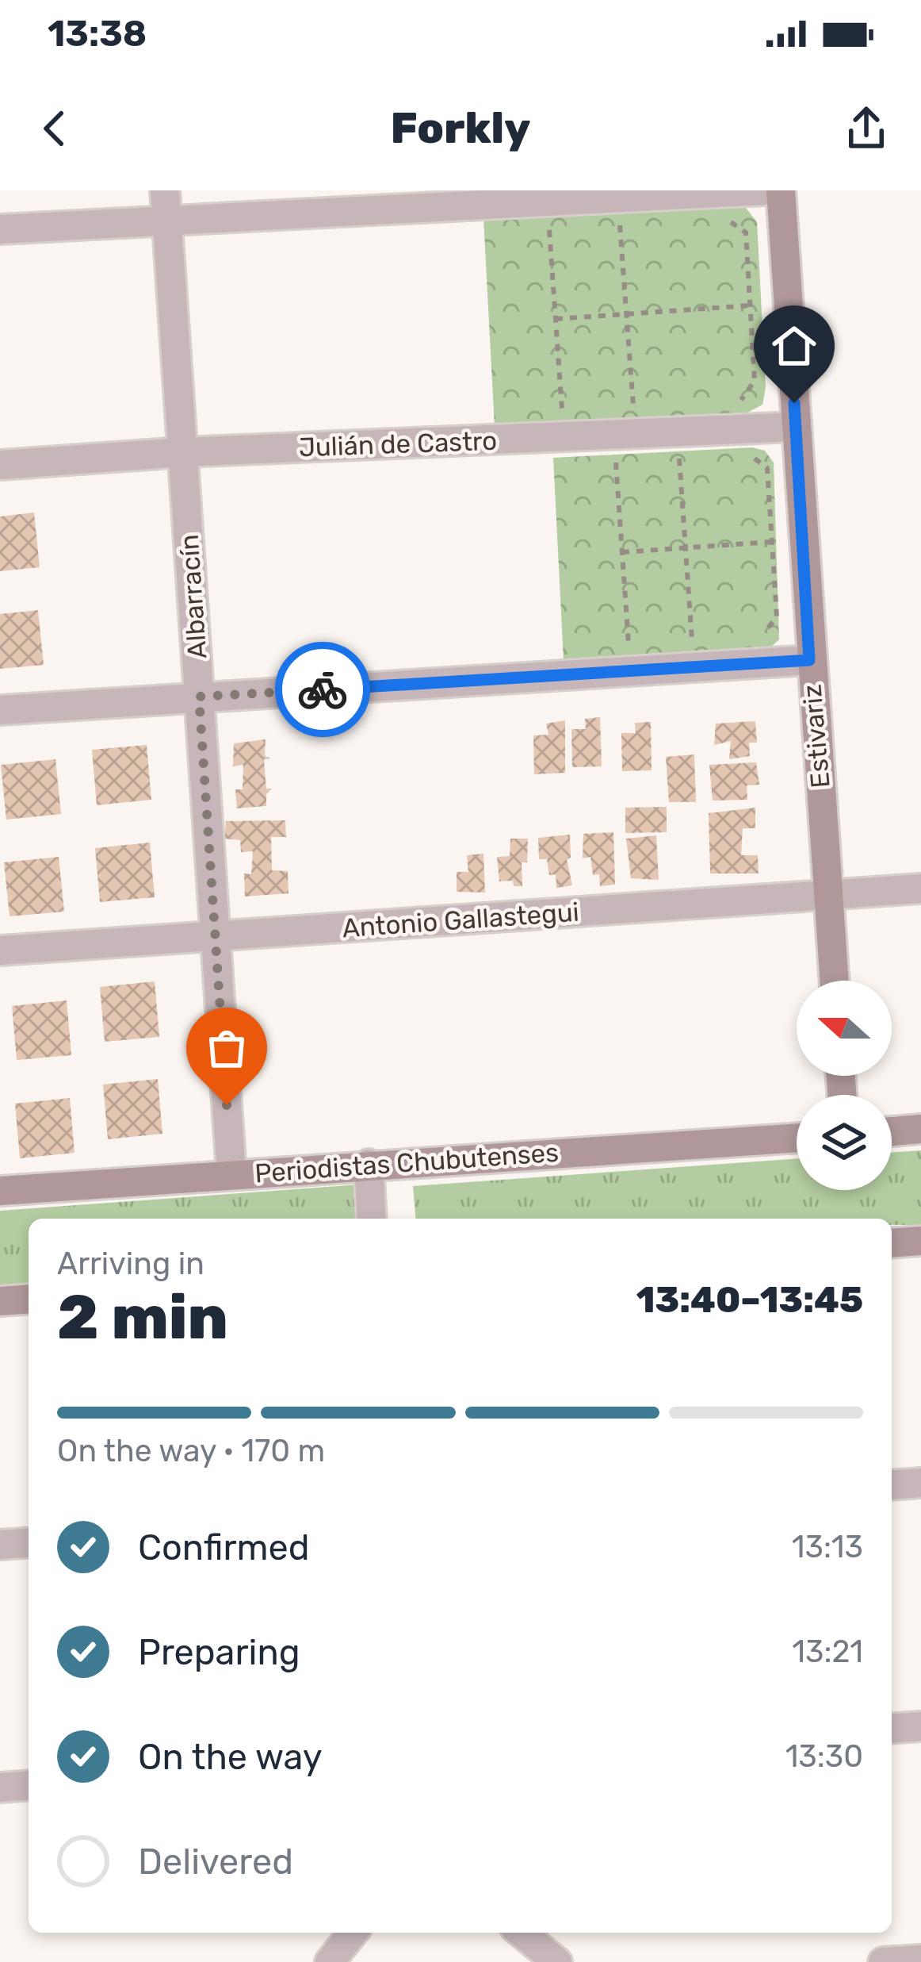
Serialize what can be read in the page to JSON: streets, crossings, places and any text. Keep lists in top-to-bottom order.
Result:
{
  "streets": {
    "street": [
      "Julián de Castro",
      "Albarracín",
      "Estivariz",
      "Antonio Gallastegui",
      "Periodistas Chubutenses"
    ]
  },
  "crossings": [
    ["Julián de Castro", "Albarracín"],
    ["Julián de Castro", "Estivariz"],
    ["Albarracín", "Antonio Gallastegui"],
    ["Albarracín", "Periodistas Chubutenses"],
    ["Estivariz", "Antonio Gallastegui"]
  ],
  "north": "left",
  "page": {
    "status": "13:38",
    "header": "Forkly",
    "heading": ["2 min", "Arriving in", "13:40–13:45"],
    "bar": "On the way · 170 m",
    "list": [
      ["Confirmed", "13:13"],
      ["Preparing", "13:21"],
      ["On the way", "13:30"],
      "Delivered"
    ]
  }
}
